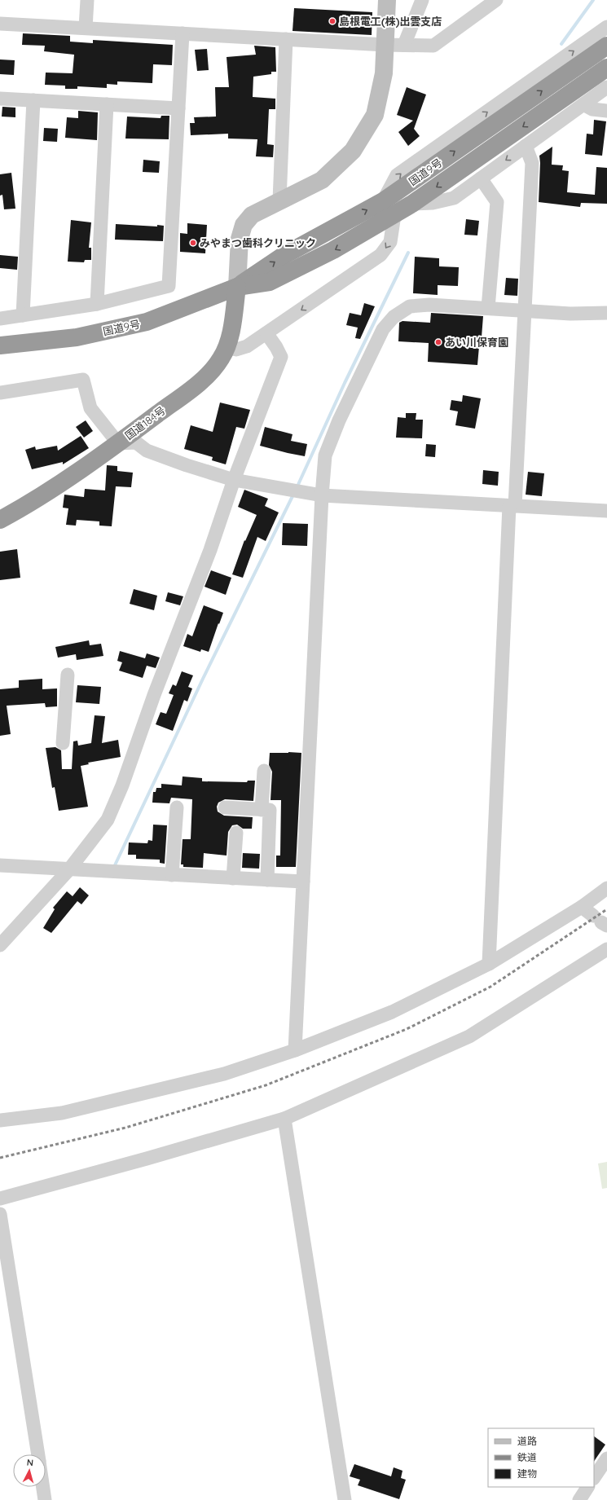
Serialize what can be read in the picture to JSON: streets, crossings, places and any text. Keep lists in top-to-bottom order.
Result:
{
  "streets": {
    "highway": ["国道9号", "国道184号"]
  },
  "crossings": [
    ["国道9号", "国道184号"]
  ],
  "places": ["島根電工(株)出雲支店", "みやまつ歯科クリニック", "あい川保育園"],
  "legend": ["道路", "鉄道", "建物"],
  "north": "top"
}
